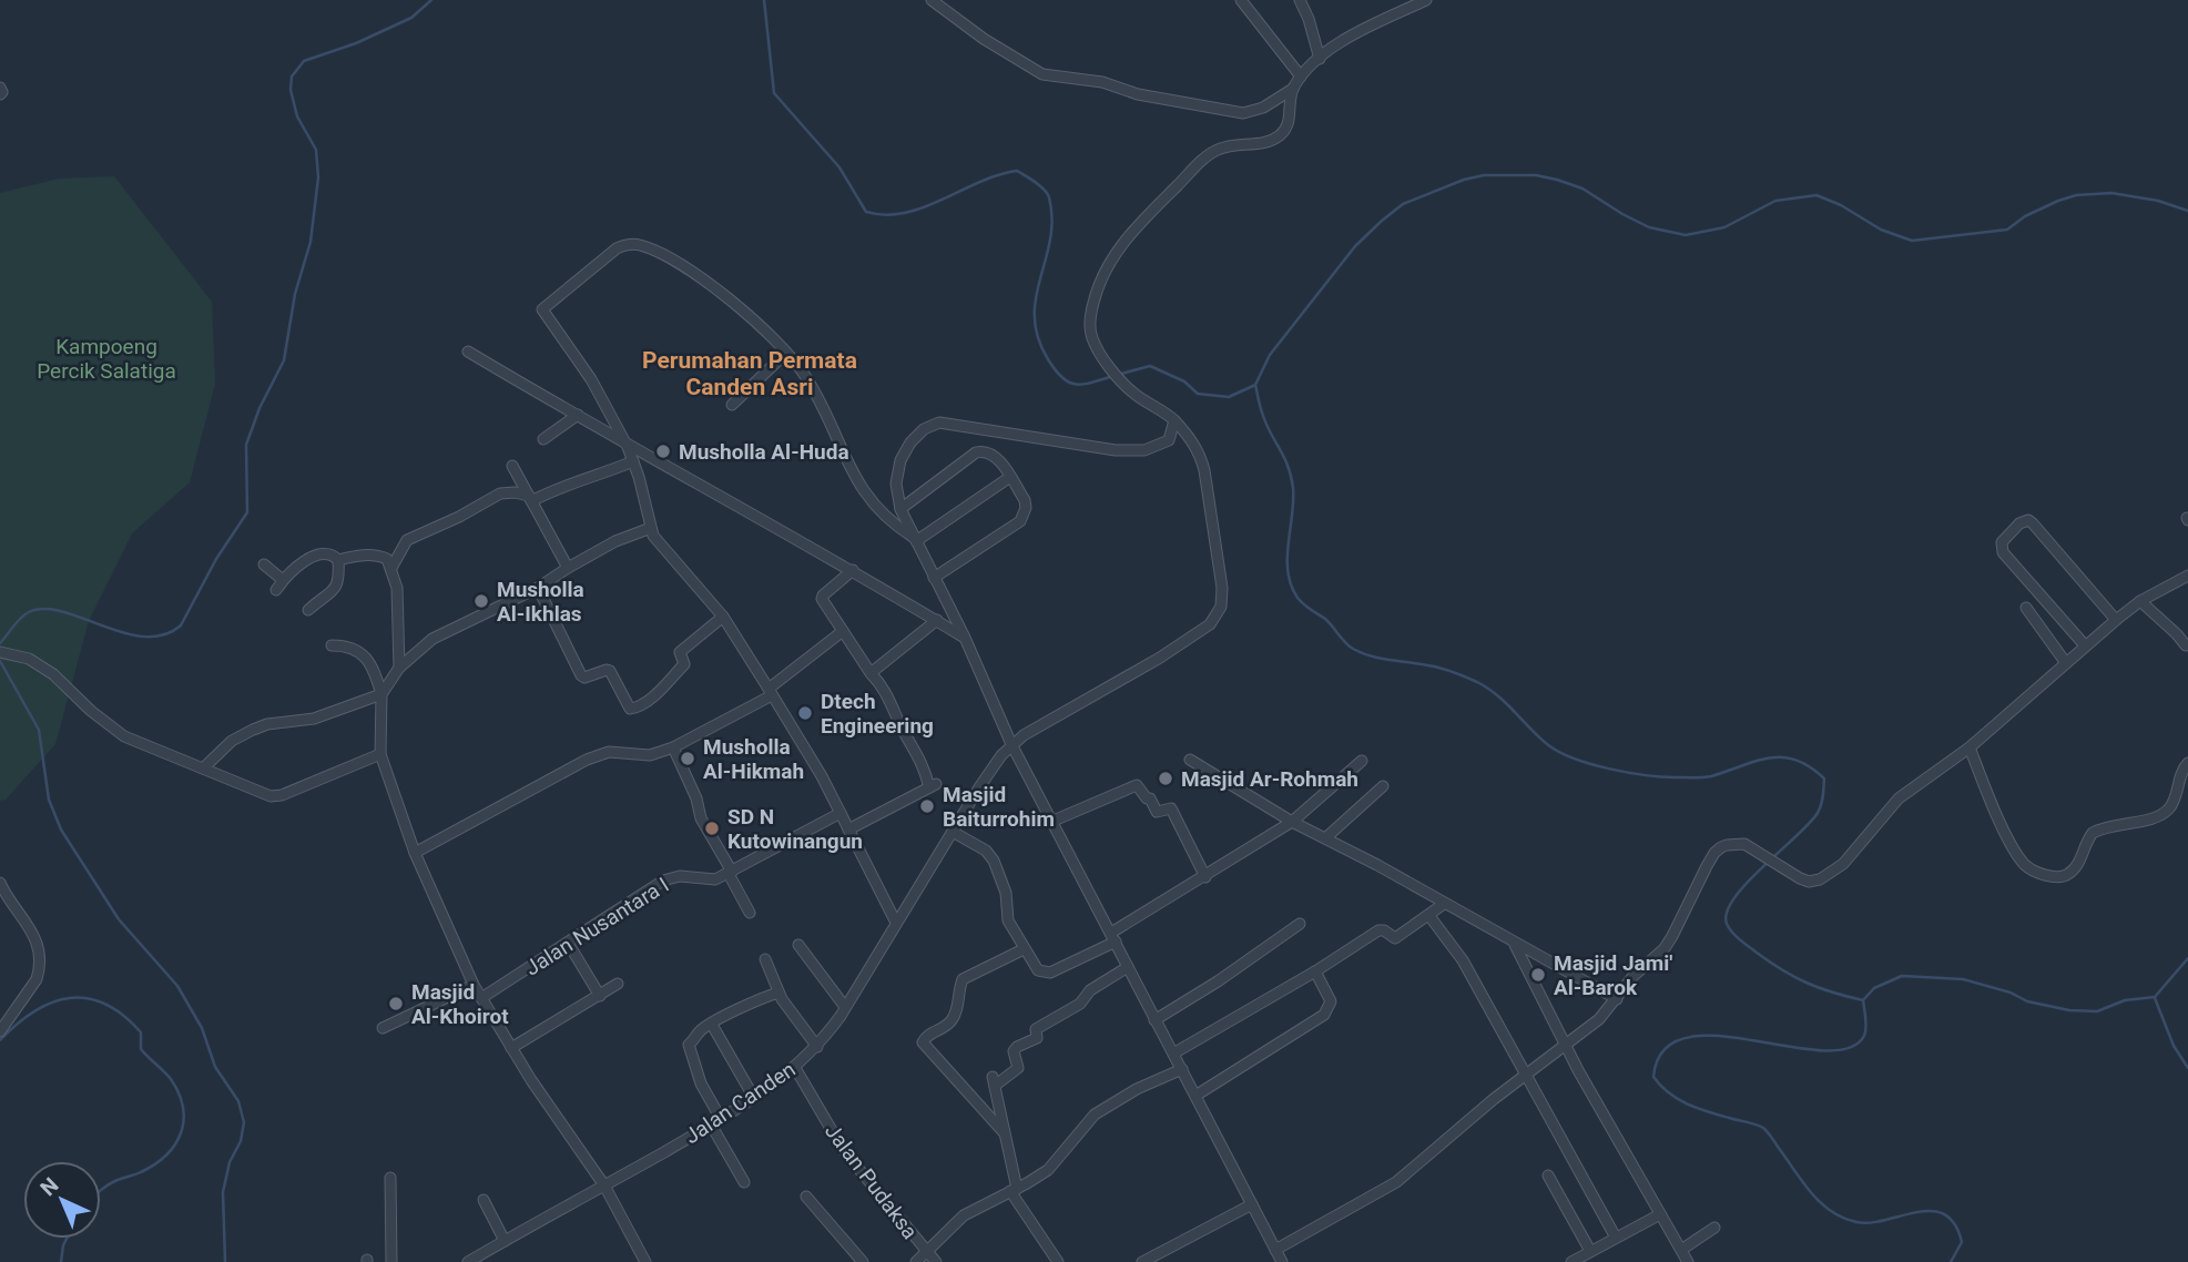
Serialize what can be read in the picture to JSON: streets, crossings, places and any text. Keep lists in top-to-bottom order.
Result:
{
  "streets": {
    "street": ["Jalan Nusantara I", "Jalan Canden", "Jalan Pudaksa"]
  },
  "crossings": [
    ["Jalan Canden", "Jalan Pudaksa"]
  ],
  "districts": ["Perumahan Permata Canden Asri"],
  "parks": ["Kampoeng Percik Salatiga"],
  "places": [
    "Musholla Al-Huda",
    "Musholla Al-Ikhlas",
    "Dtech Engineering",
    "Musholla Al-Hikmah",
    "Masjid Ar-Rohmah",
    "Masjid Baiturrohim",
    "SD N Kutowinangun",
    "Masjid Jami' Al-Barok",
    "Masjid Al-Khoirot"
  ],
  "north": "top left"
}
